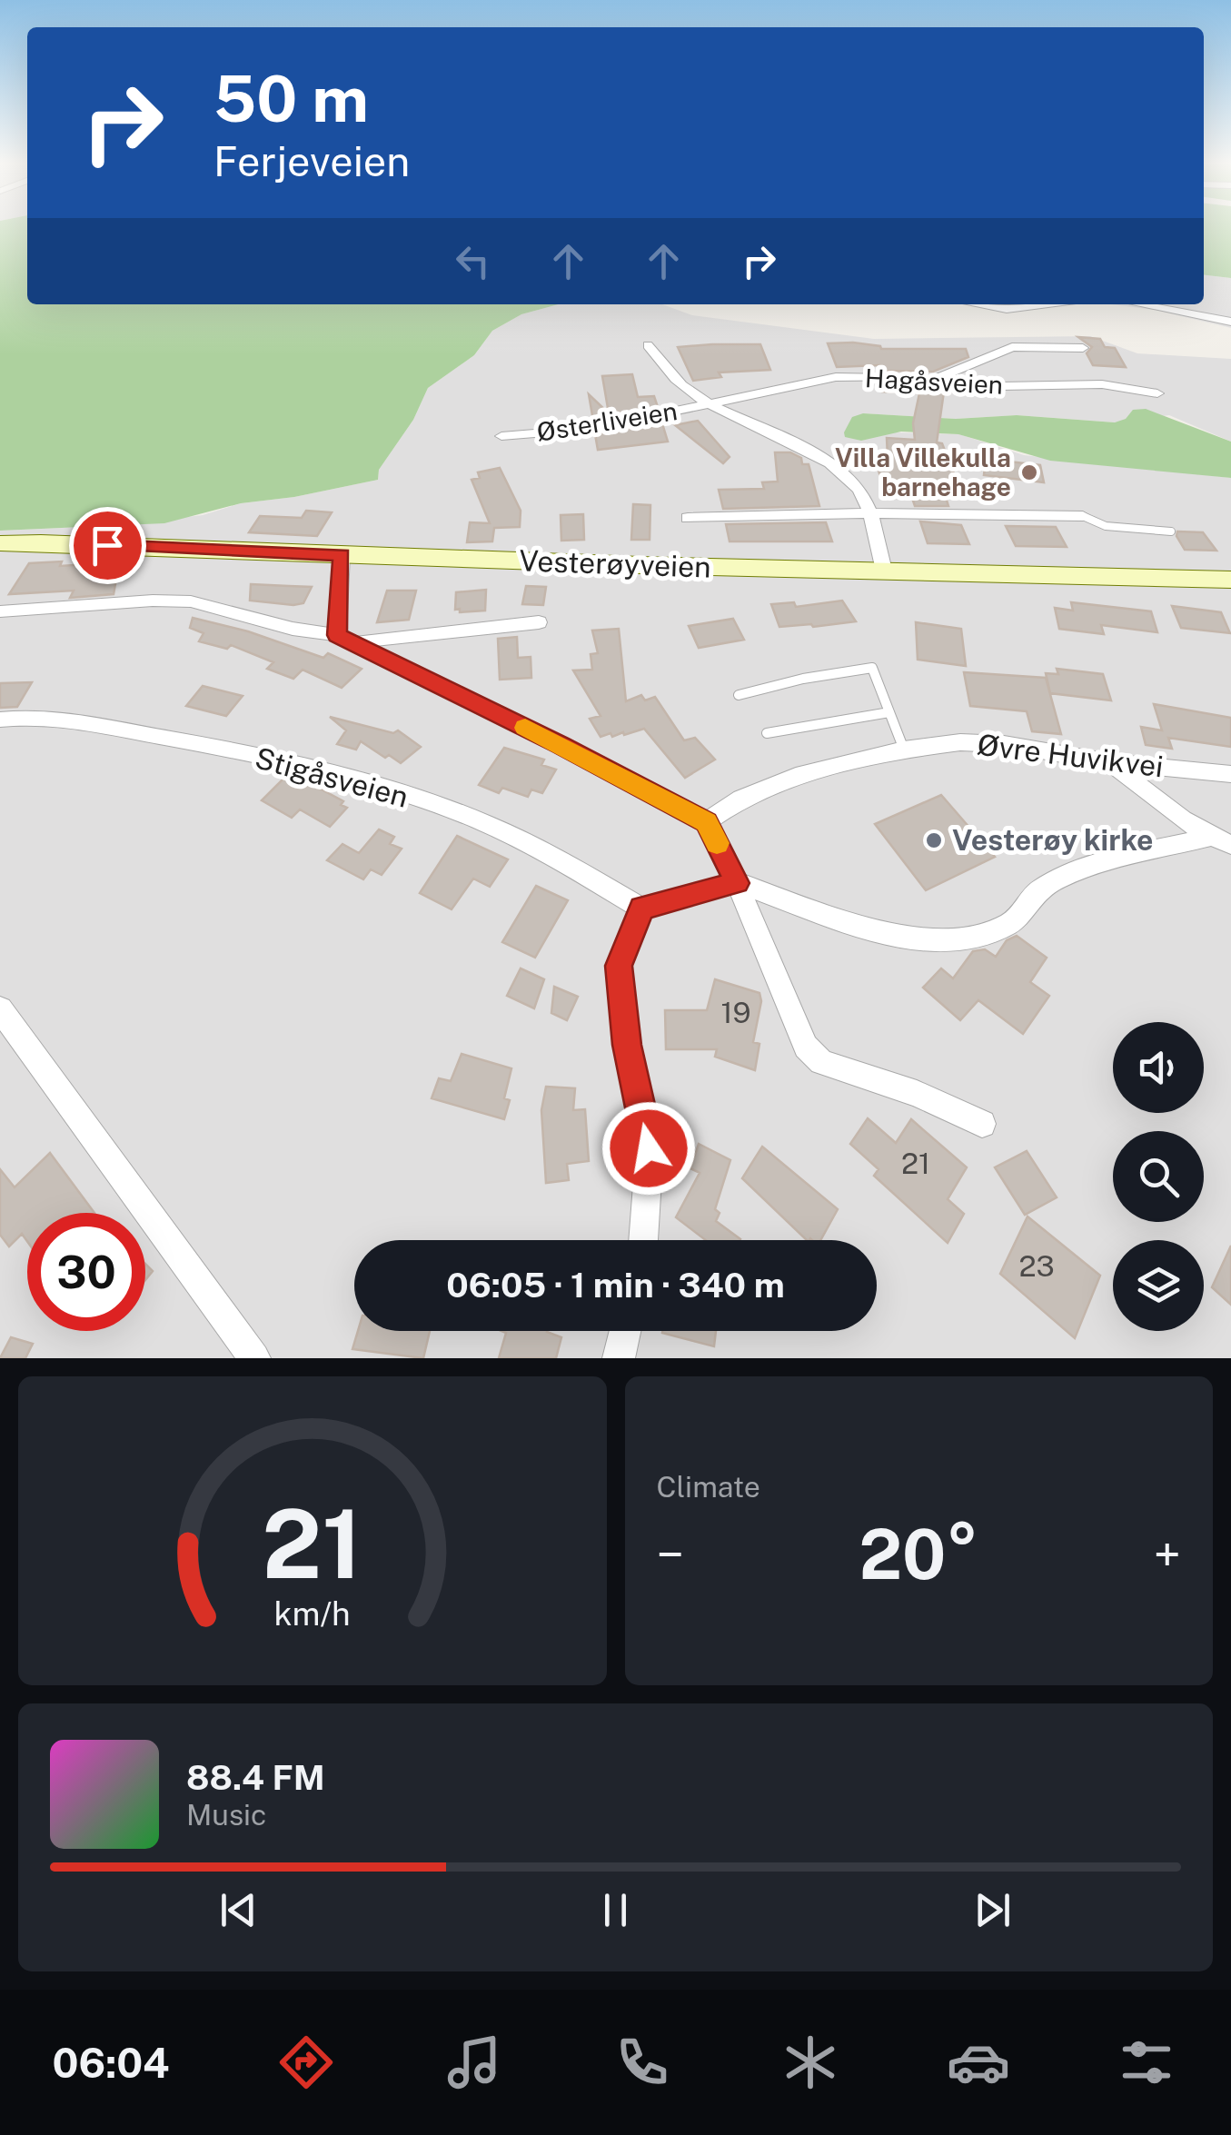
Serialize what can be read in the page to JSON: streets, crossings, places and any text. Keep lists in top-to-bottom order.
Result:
{
  "streets": {
    "main road": ["Vesterøyveien"],
    "street": [
      "Hagåsveien",
      "Østerliveien",
      "Øvre Huvikvei",
      "Stigåsveien"
    ]
  },
  "crossings": [
    ["Hagåsveien", "Østerliveien"],
    ["Østerliveien", "Vesterøyveien"]
  ],
  "places": ["Villa Villekulla barnehage", "Vesterøy kirke"],
  "house_numbers": ["19", "21", "23"],
  "page": {
    "turn": ["50 m", "Ferjeveien"],
    "limit": "30",
    "trip": "06:05 · 1 min · 340 m",
    "tile": "Climate",
    "heat": ["−", "20°", "+"],
    "song": ["88.4 FM", "Music"],
    "tabs": "06:04",
    "gauge": ["21", "km/h"]
  }
}
